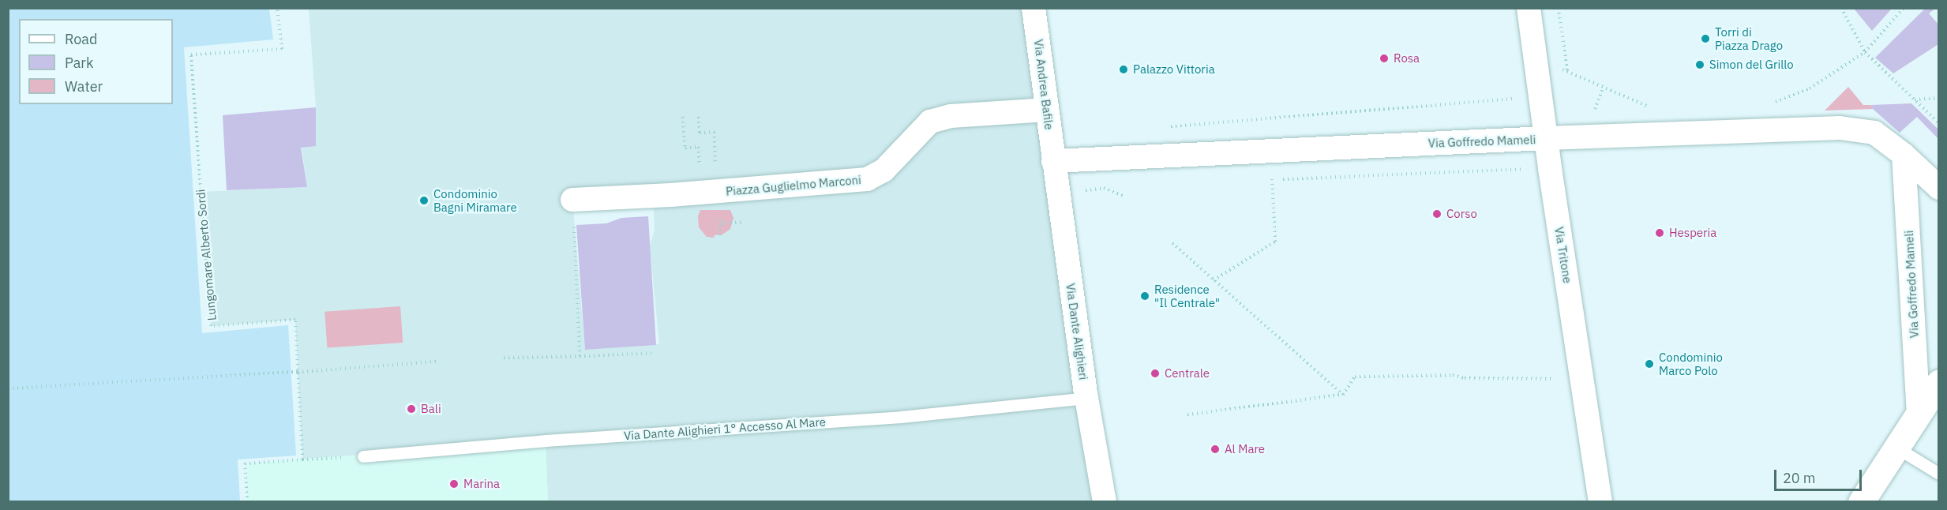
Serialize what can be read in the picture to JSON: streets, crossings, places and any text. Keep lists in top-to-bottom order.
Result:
{
  "streets": {
    "street": [
      "Via Andrea Bafile",
      "Via Goffredo Mameli",
      "Piazza Guglielmo Marconi",
      "Via Tritone",
      "Via Dante Alighieri"
    ],
    "lane": ["Via Dante Alighieri 1° Accesso Al Mare"],
    "path": ["Lungomare Alberto Sordi"]
  },
  "crossings": [
    ["Via Andrea Bafile", "Via Goffredo Mameli"],
    ["Via Andrea Bafile", "Piazza Guglielmo Marconi"],
    ["Via Andrea Bafile", "Via Dante Alighieri"],
    ["Via Goffredo Mameli", "Via Tritone"],
    ["Via Goffredo Mameli", "Via Dante Alighieri"],
    ["Via Dante Alighieri", "Via Dante Alighieri 1° Accesso Al Mare"]
  ],
  "places": [
    "Torri di Piazza Drago",
    "Rosa",
    "Simon del Grillo",
    "Palazzo Vittoria",
    "Condominio Bagni Miramare",
    "Corso",
    "Hesperia",
    "Residence \"Il Centrale\"",
    "Condominio Marco Polo",
    "Centrale",
    "Bali",
    "Al Mare",
    "Marina"
  ],
  "legend": ["Road", "Park", "Water"],
  "scale_bar": "20 m"
}
